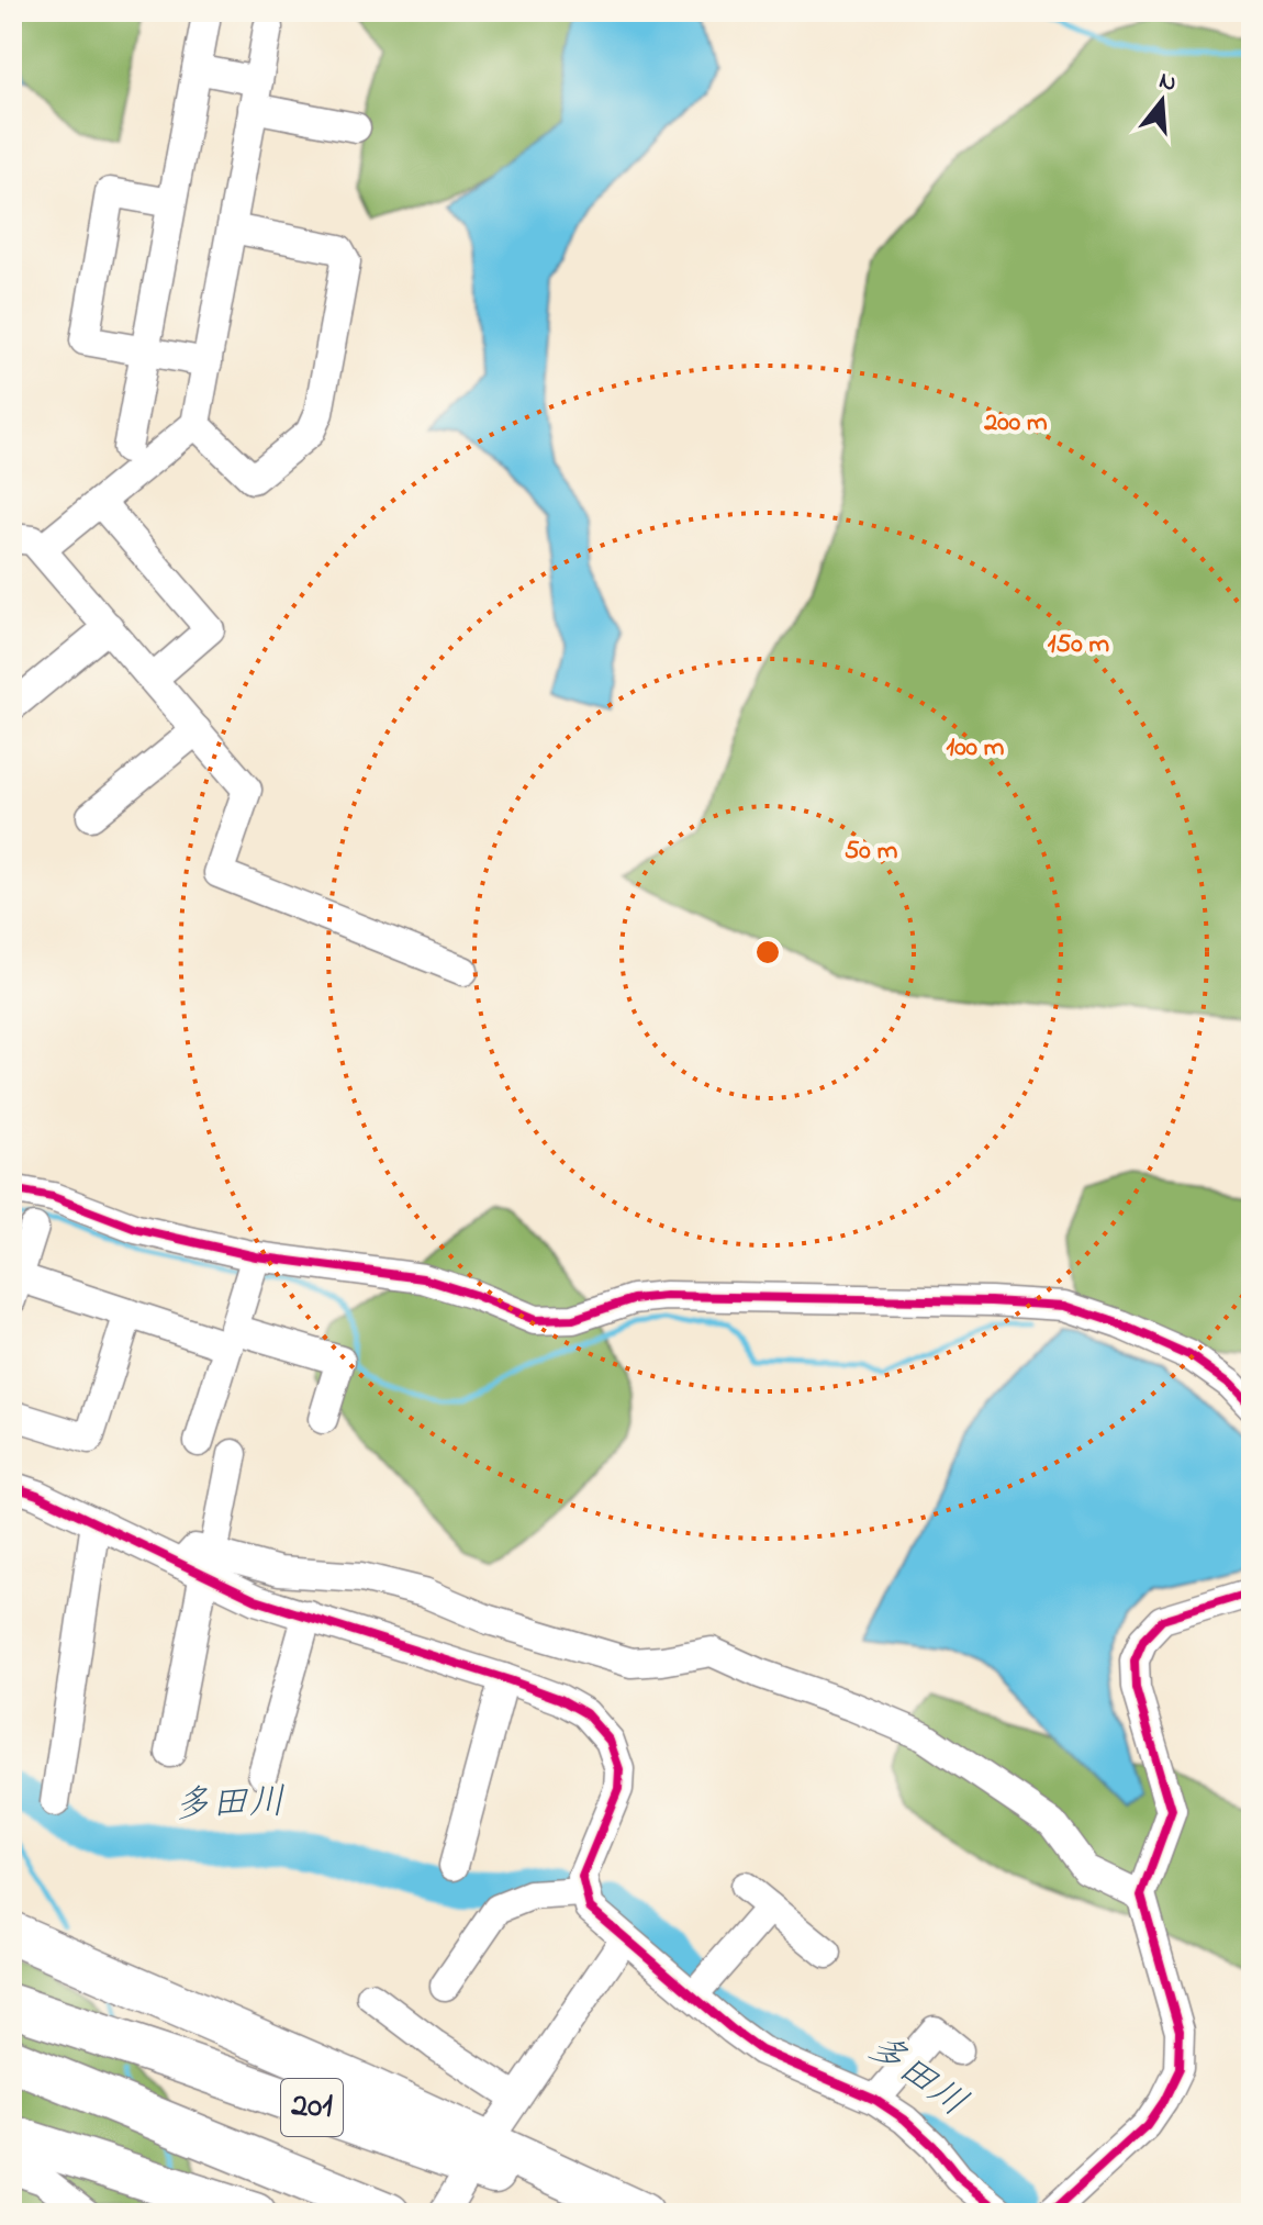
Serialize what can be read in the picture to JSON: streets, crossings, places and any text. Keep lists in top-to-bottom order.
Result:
{
  "streets": {
    "highway": ["201"]
  },
  "water": ["多田川"],
  "north": "top",
  "rings": [
    "200 m",
    "150 m",
    "100 m",
    "50 m"
  ]
}
